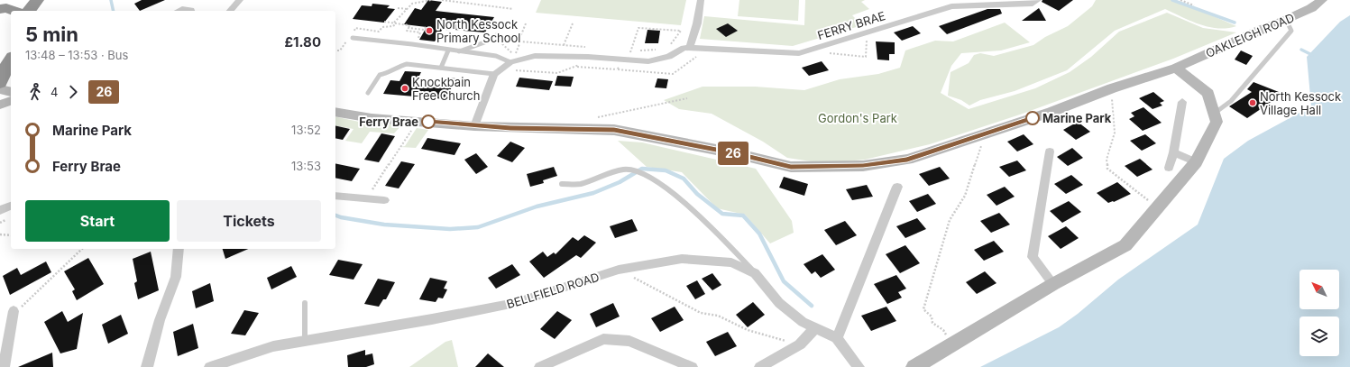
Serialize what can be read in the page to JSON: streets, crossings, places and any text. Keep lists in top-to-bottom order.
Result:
{
  "streets": {
    "street": ["FERRY BRAE", "OAKLEIGH ROAD", "BELLFIELD ROAD"]
  },
  "parks": ["Gordon's Park"],
  "places": [
    "North Kessock Primary School",
    "Knockbain Free Church",
    "North Kessock Village Hall",
    "Marine Park",
    "Ferry Brae"
  ],
  "lines": ["bus line 26"],
  "north": "top left",
  "page": {
    "on_map": "26",
    "heading": ["5 min", "13:48 – 13:53 · Bus", "£1.80"],
    "legs": ["4", "26"],
    "list": [
      {
        "name": "Marine Park",
        "value": "13:52"
      },
      {
        "name": "Ferry Brae",
        "value": "13:53"
      }
    ],
    "buttons": ["Start", "Tickets"]
  }
}
